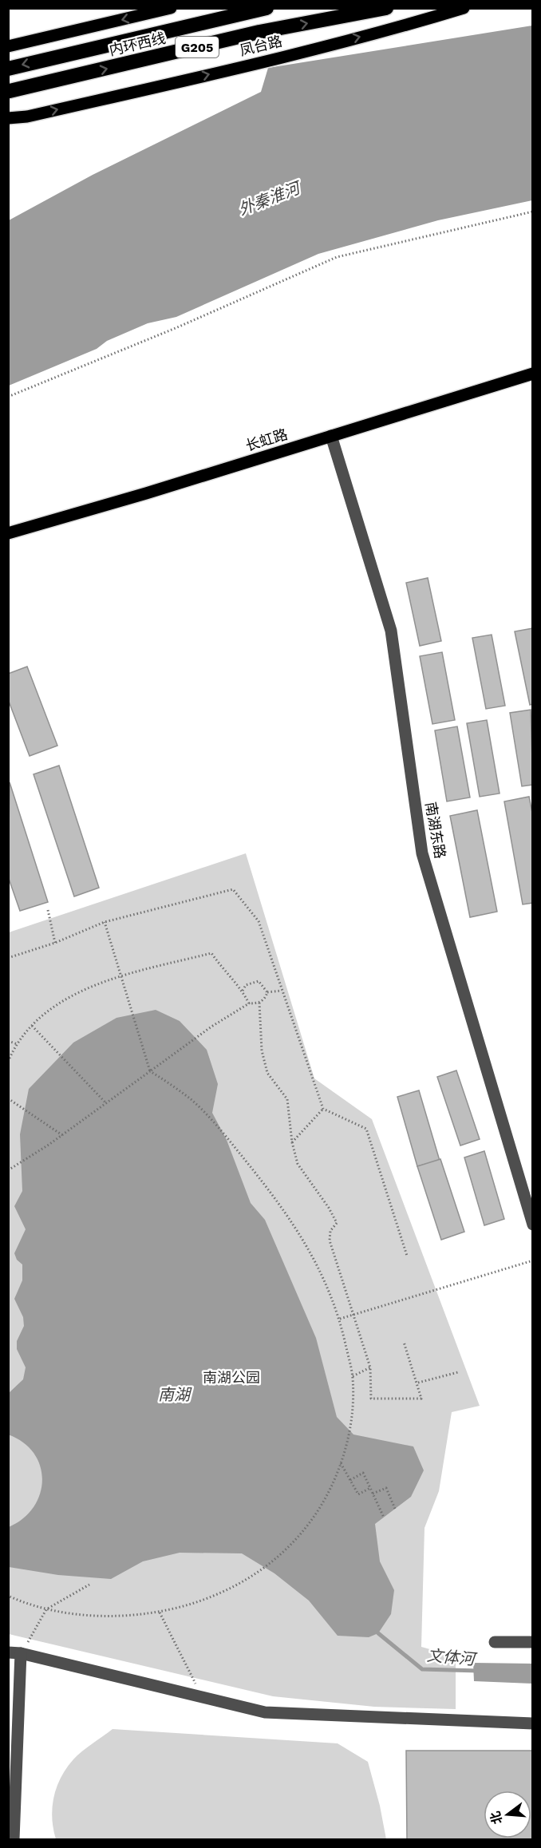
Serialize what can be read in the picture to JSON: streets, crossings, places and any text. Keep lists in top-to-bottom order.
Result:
{
  "streets": {
    "highway": ["内环西线", "G205"],
    "main road": ["凤台路", "长虹路"],
    "street": ["南湖东路"]
  },
  "crossings": [
    ["长虹路", "南湖东路"]
  ],
  "water": ["外秦淮河", "南湖", "文体河"],
  "parks": ["南湖公园"],
  "north": "left"
}
